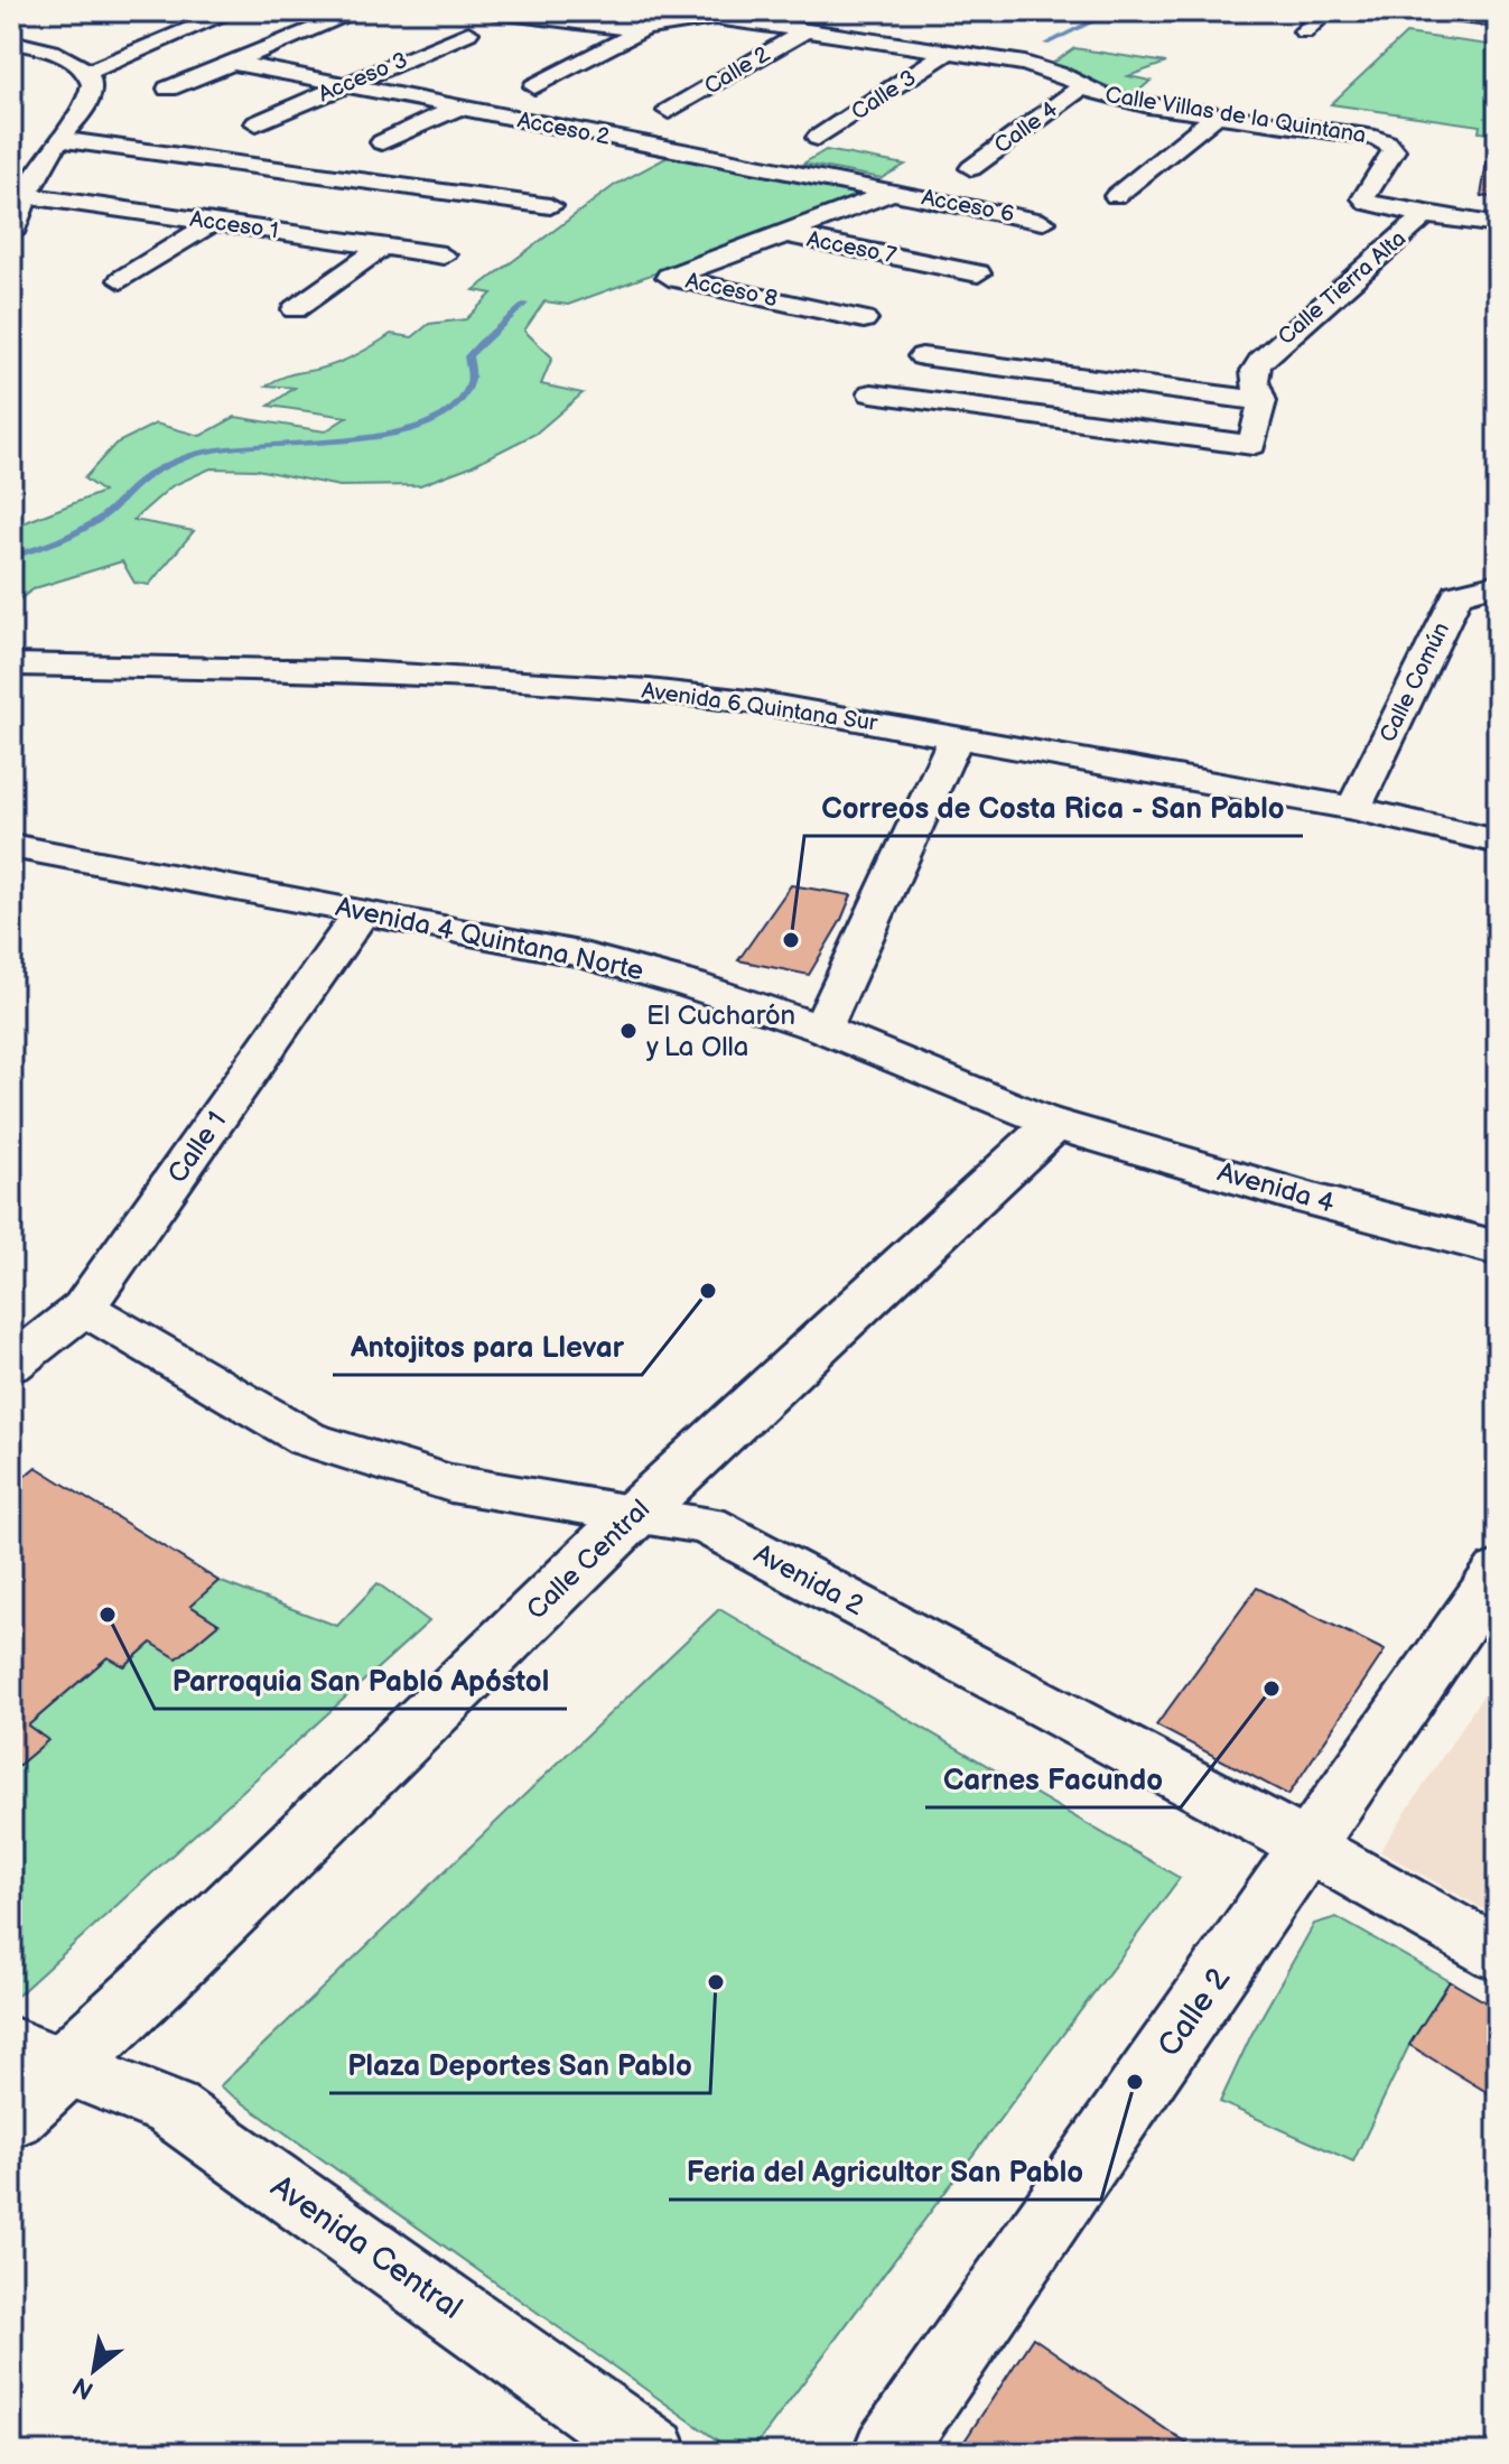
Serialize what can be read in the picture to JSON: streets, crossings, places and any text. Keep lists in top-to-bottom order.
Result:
{
  "streets": {
    "main road": ["Avenida 4", "Calle Central"],
    "street": [
      "Calle 2",
      "Acceso 3",
      "Calle 3",
      "Calle Villas de la Quintana",
      "Calle 4",
      "Acceso 2",
      "Acceso 6",
      "Acceso 1",
      "Acceso 7",
      "Calle Tierra Alta",
      "Acceso 8",
      "Calle Común",
      "Avenida 6 Quintana Sur",
      "Avenida 4 Quintana Norte",
      "Calle 1",
      "Avenida 2",
      "Avenida Central"
    ]
  },
  "crossings": [
    ["Calle 2", "Calle Villas de la Quintana"],
    ["Calle 2", "Avenida 2"],
    ["Acceso 3", "Acceso 2"],
    ["Calle 3", "Calle Villas de la Quintana"],
    ["Calle Villas de la Quintana", "Calle 4"],
    ["Calle Villas de la Quintana", "Calle Tierra Alta"],
    ["Acceso 2", "Acceso 6"],
    ["Acceso 2", "Acceso 7"],
    ["Acceso 6", "Acceso 7"],
    ["Acceso 7", "Acceso 8"],
    ["Calle Común", "Avenida 6 Quintana Sur"],
    ["Avenida 4 Quintana Norte", "Calle 1"],
    ["Avenida 4 Quintana Norte", "Avenida 4"],
    ["Avenida 4 Quintana Norte", "Calle Central"],
    ["Calle 1", "Avenida 2"],
    ["Avenida 4", "Calle Central"],
    ["Calle Central", "Avenida 2"],
    ["Calle Central", "Avenida Central"]
  ],
  "places": [
    "Correos de Costa Rica - San Pablo",
    "El Cucharón y La Olla",
    "Antojitos para Llevar",
    "Parroquia San Pablo Apóstol",
    "Carnes Facundo",
    "Plaza Deportes San Pablo",
    "Feria del Agricultor San Pablo"
  ],
  "north": "bottom left"
}
